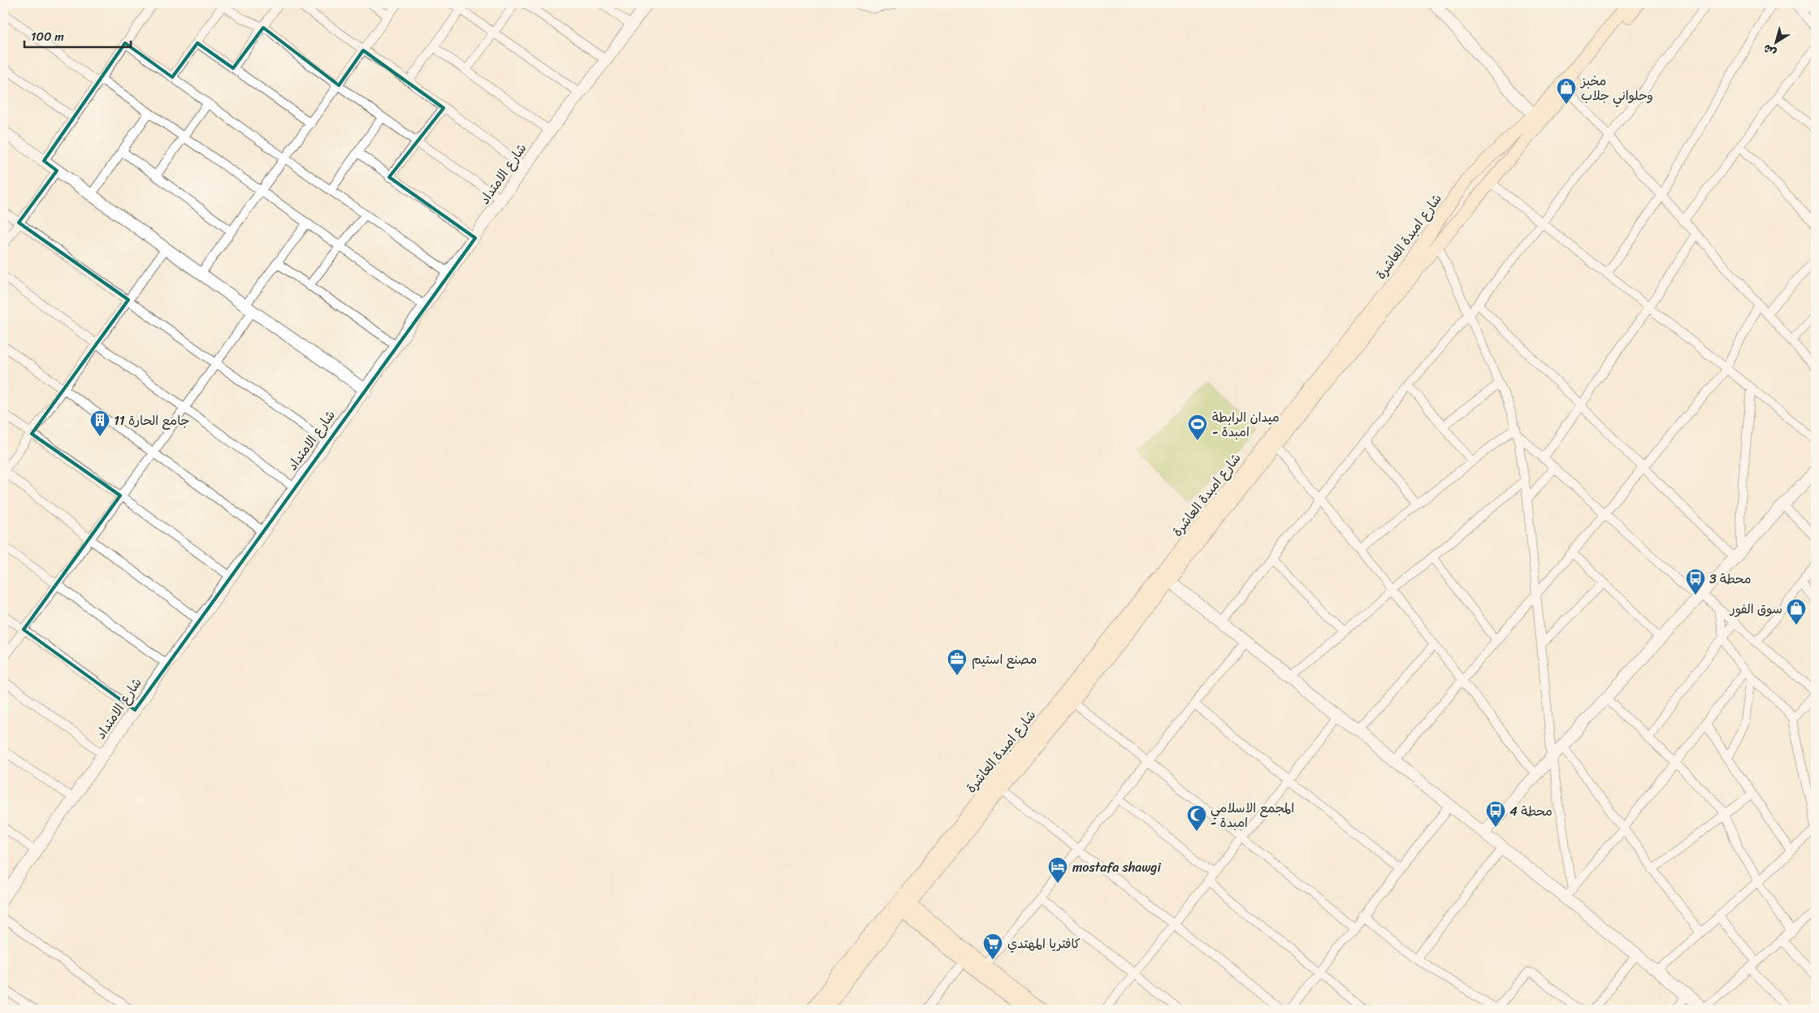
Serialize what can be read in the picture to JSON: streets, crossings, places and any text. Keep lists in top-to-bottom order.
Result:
{
  "streets": {
    "main road": ["شارع امبدة العاشرة"],
    "street": ["شارع الامتداد"]
  },
  "places": {
    "shop": ["مخبز وحلواني جلاب", "سوق الفور"],
    "building": ["جامع الحارة 11"],
    "sports": ["ميدان الرابطة - امبدة"],
    "bus stop": ["محطة 3", "محطة 4"],
    "office": ["مصنع استيم"],
    "mosque": ["المجمع الاسلامي - امبدة"],
    "hotel": ["mostafa shawgi"],
    "supermarket": ["كافتريا المهتدي"]
  },
  "scale_bar": "100 m",
  "north": "bottom left"
}
